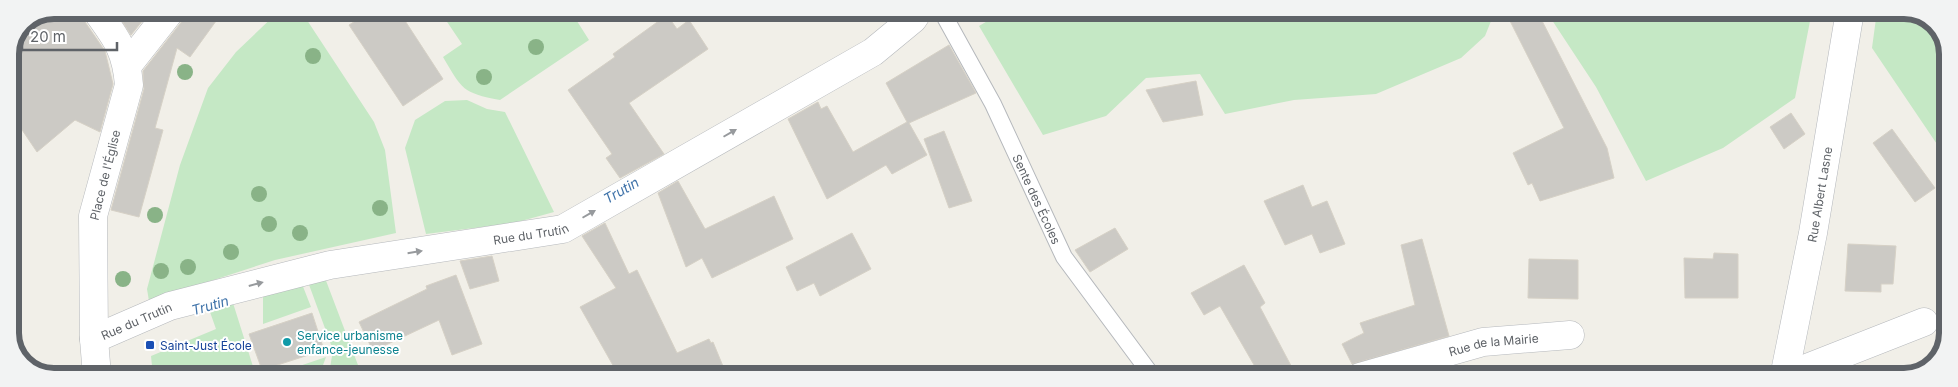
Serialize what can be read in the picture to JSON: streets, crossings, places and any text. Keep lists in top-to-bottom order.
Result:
{
  "streets": {
    "street": [
      "Place de l'Église",
      "Rue Albert Lasne",
      "Rue du Trutin",
      "Rue de la Mairie"
    ],
    "lane": ["Sente des Écoles"]
  },
  "crossings": [
    ["Place de l'Église", "Rue du Trutin"]
  ],
  "one_way": ["Rue du Trutin"],
  "water": ["Trutin"],
  "places": {
    "other": ["Service urbanisme enfance-jeunesse"],
    "transit": ["Saint-Just École"]
  },
  "scale_bar": "20 m"
}
